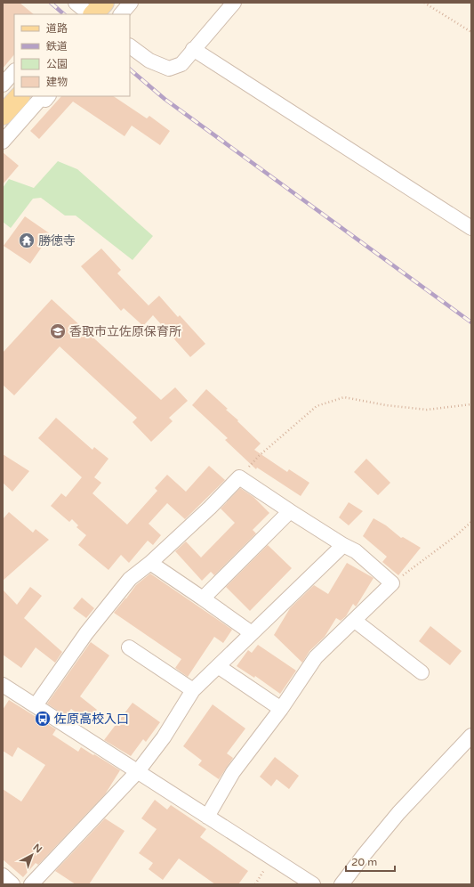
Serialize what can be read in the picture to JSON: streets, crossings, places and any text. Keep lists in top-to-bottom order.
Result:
{
  "places": {
    "temple": ["勝徳寺"],
    "school or university": ["香取市立佐原保育所"],
    "bus stop": ["佐原高校入口"]
  },
  "legend": [
    "道路",
    "鉄道",
    "公園",
    "建物"
  ],
  "scale_bar": "20 m",
  "north": "top right"
}
